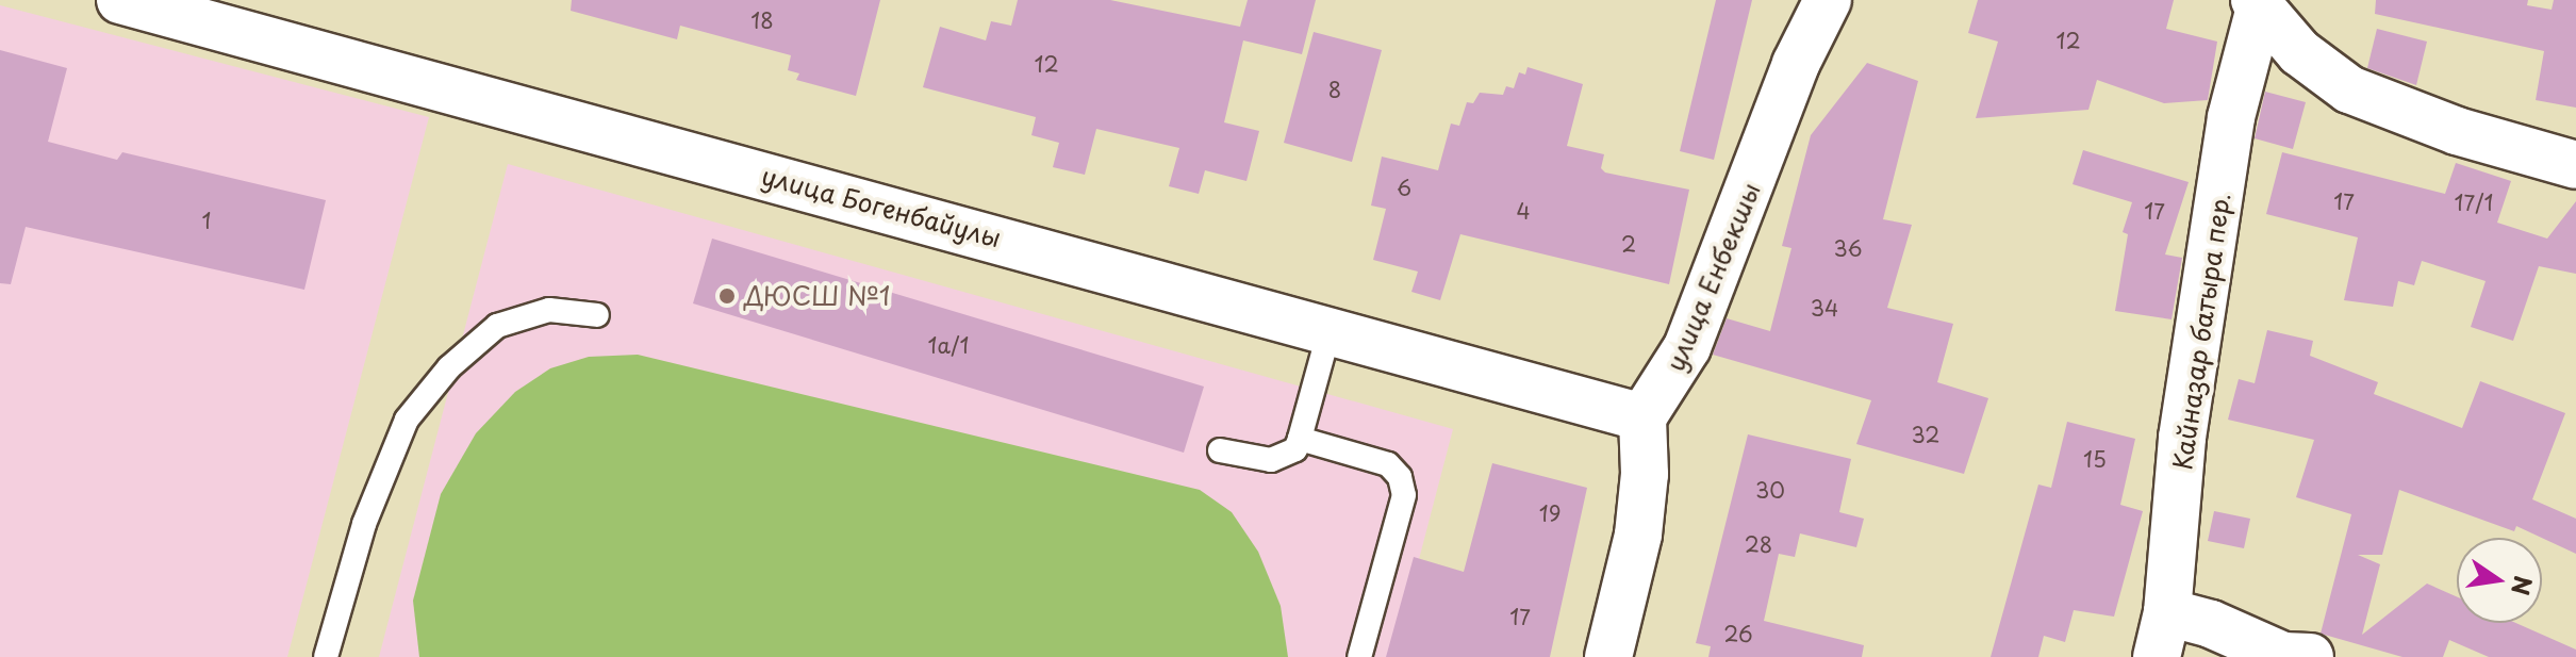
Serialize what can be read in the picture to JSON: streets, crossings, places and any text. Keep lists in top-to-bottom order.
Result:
{
  "streets": {
    "street": ["улица Богенбайулы", "улица Енбекшы", "Кайназар батыра пер."]
  },
  "crossings": [
    ["улица Богенбайулы", "улица Енбекшы"]
  ],
  "places": ["ДЮСШ №1"],
  "house_numbers": [
    "18",
    "12",
    "12",
    "8",
    "6",
    "17",
    "17/1",
    "4",
    "17",
    "1",
    "2",
    "36",
    "34",
    "1а/1",
    "32",
    "15",
    "30",
    "19",
    "28",
    "17",
    "26"
  ],
  "north": "right"
}
